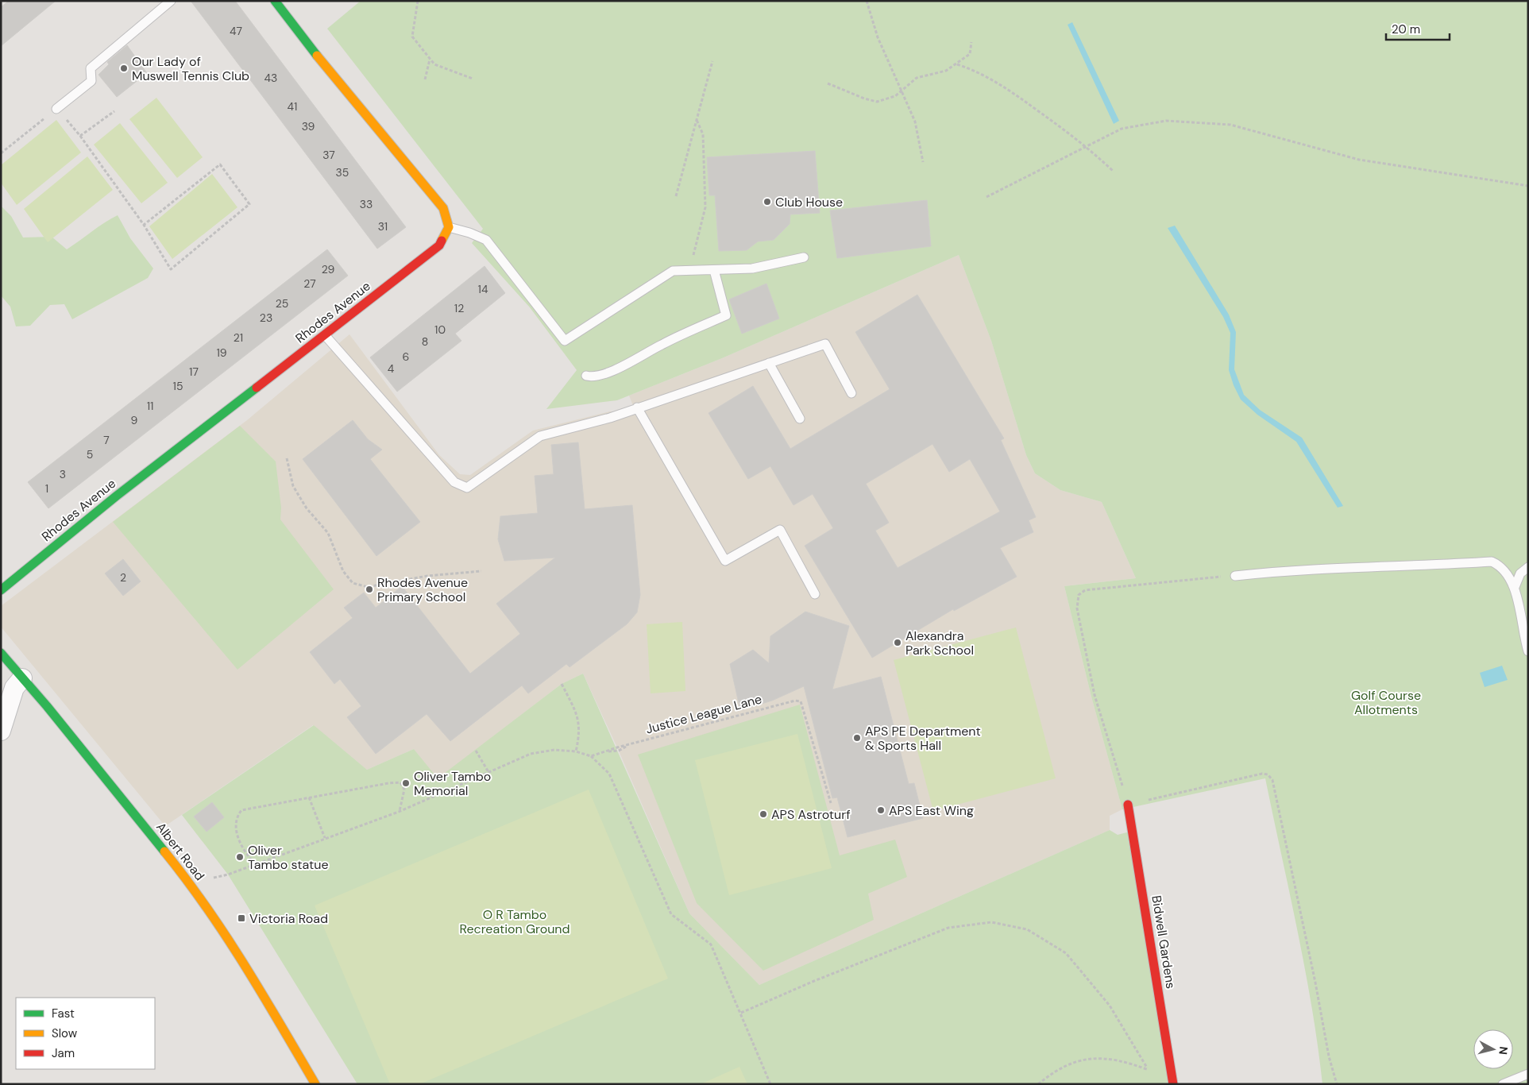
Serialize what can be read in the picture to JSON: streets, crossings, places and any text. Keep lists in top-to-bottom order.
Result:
{
  "streets": {
    "street": ["Rhodes Avenue", "Albert Road", "Bidwell Gardens"],
    "path": ["Justice League Lane"]
  },
  "parks": ["Golf Course Allotments", "O R Tambo Recreation Ground"],
  "places": {
    "other": [
      "Our Lady of Muswell Tennis Club",
      "Club House",
      "Rhodes Avenue Primary School",
      "Alexandra Park School",
      "APS PE Department & Sports Hall",
      "Oliver Tambo Memorial",
      "APS East Wing",
      "APS Astroturf",
      "Oliver Tambo statue"
    ],
    "transit": ["Victoria Road"]
  },
  "house_numbers": [
    "47",
    "43",
    "41",
    "39",
    "37",
    "35",
    "33",
    "31",
    "29",
    "27",
    "14",
    "25",
    "12",
    "23",
    "10",
    "21",
    "8",
    "19",
    "6",
    "4",
    "17",
    "15",
    "11",
    "9",
    "7",
    "5",
    "3",
    "1",
    "2"
  ],
  "legend": ["Fast", "Slow", "Jam"],
  "scale_bar": "20 m",
  "north": "right"
}
